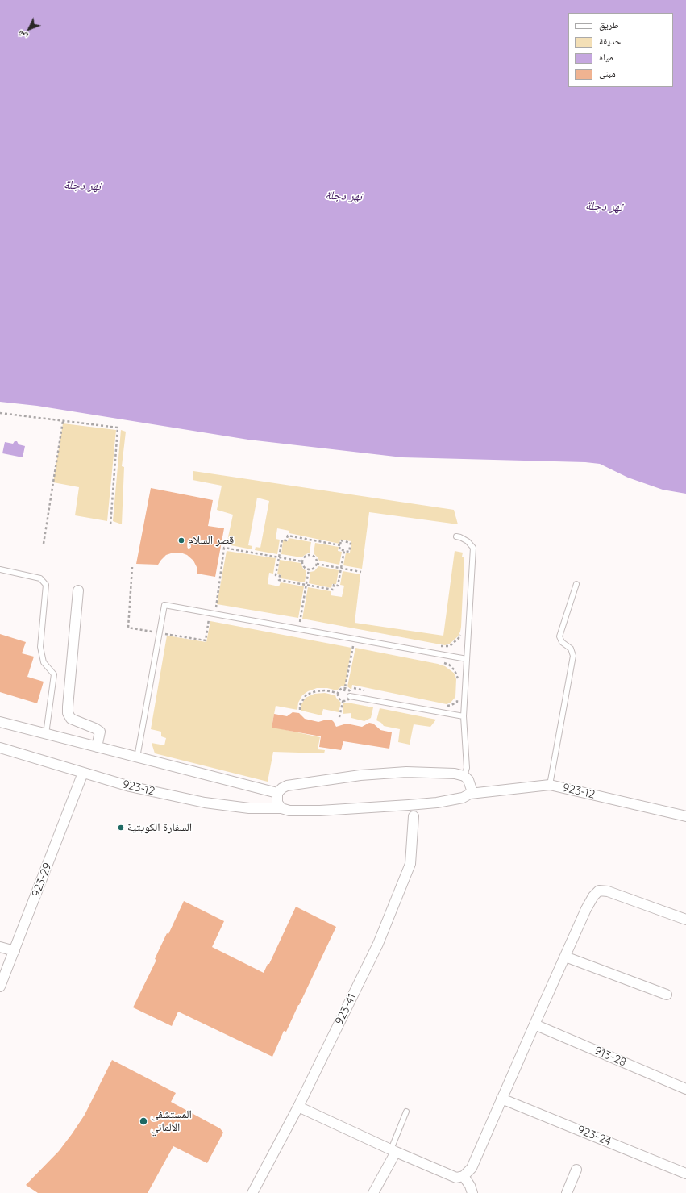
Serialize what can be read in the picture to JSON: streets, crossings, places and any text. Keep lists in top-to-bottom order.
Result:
{
  "streets": {
    "street": [
      "923-12",
      "923-29",
      "923-41",
      "913-28",
      "923-24"
    ]
  },
  "crossings": [
    ["923-12", "923-29"]
  ],
  "water": ["نهر دجلة"],
  "places": ["قصر السلام", "السفارة الكويتية", "المستشفى الالماني"],
  "legend": [
    "طريق",
    "حديقة",
    "مياه",
    "مبنى"
  ],
  "north": "bottom left"
}
